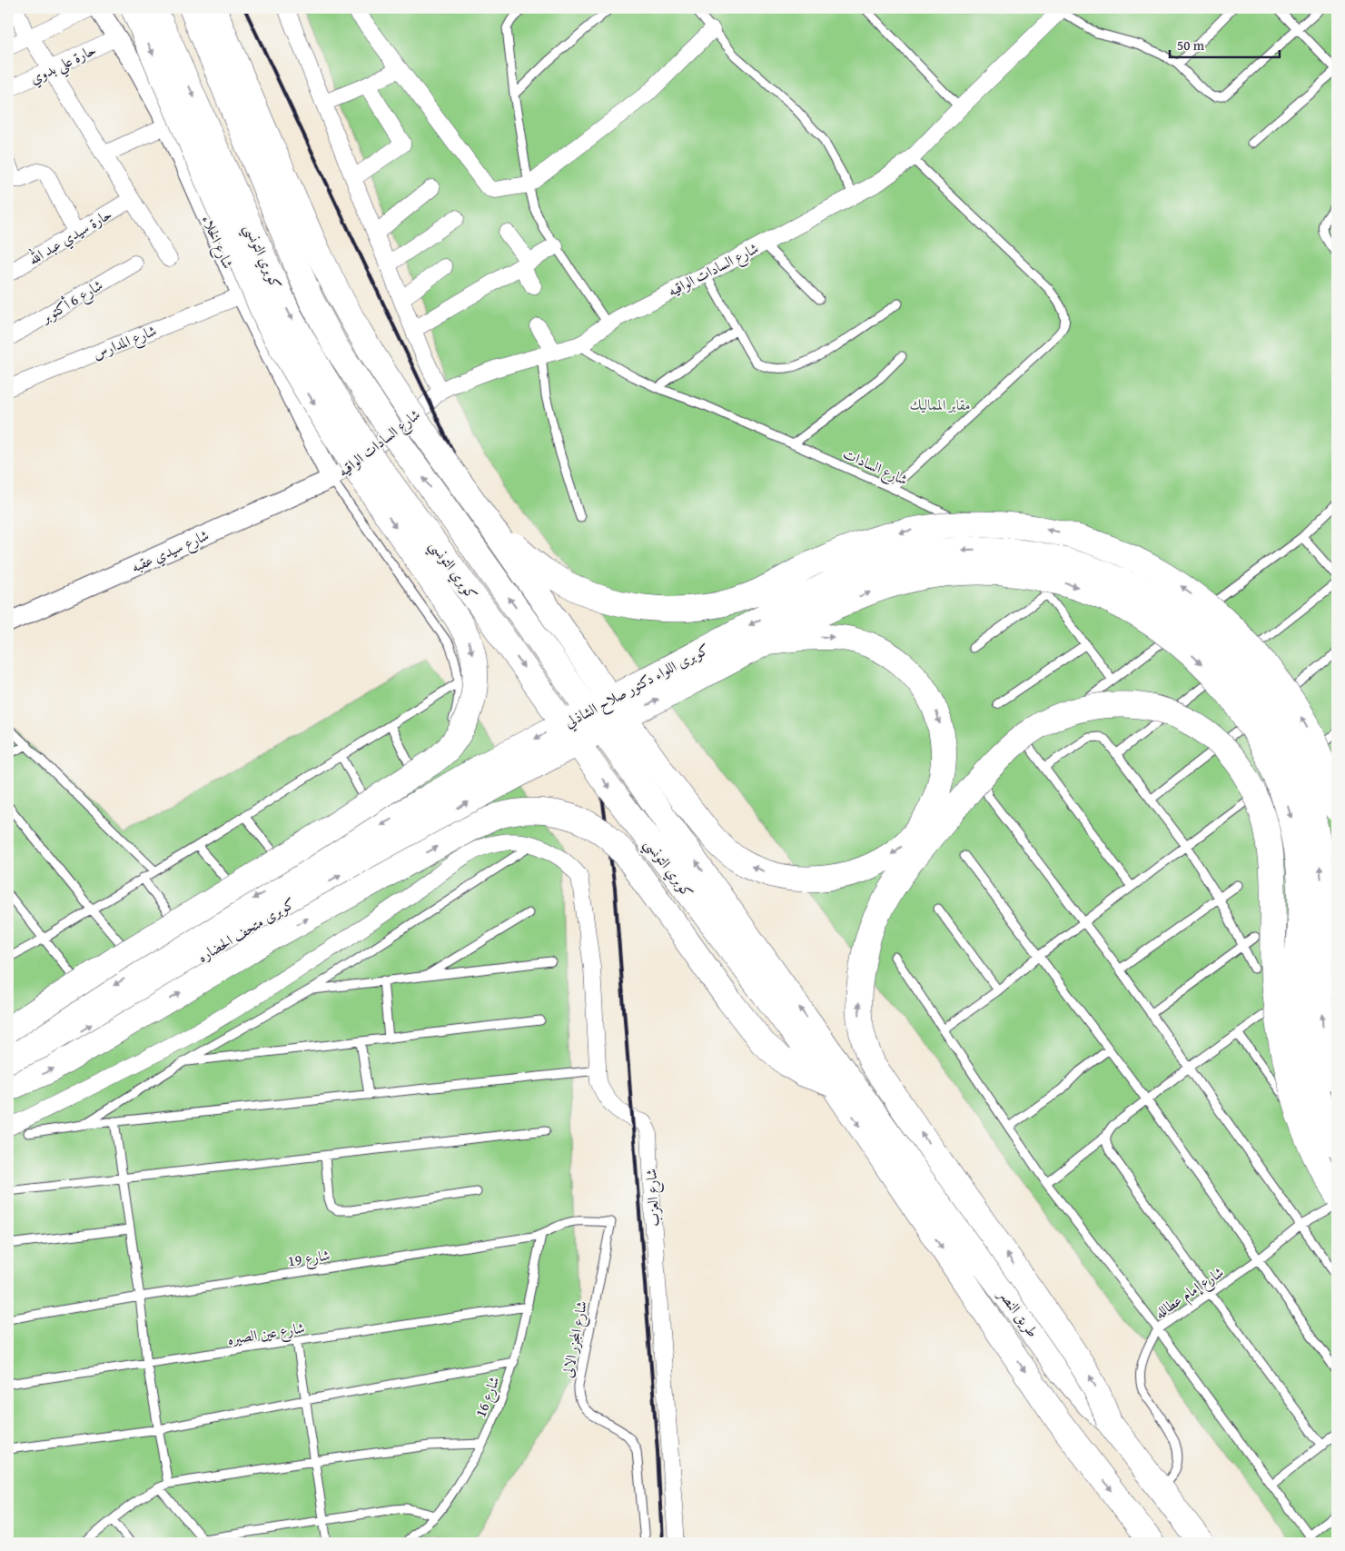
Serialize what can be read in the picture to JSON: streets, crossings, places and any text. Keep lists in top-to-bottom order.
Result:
{
  "streets": {
    "highway": [
      "كوبري التونسي",
      "كوبرى اللواء دكتور صلاح الشاذلي",
      "كوبرى متحف الحضاره",
      "طريق النصر"
    ],
    "street": [
      "حارة علي بدوي",
      "حارة سيدي عبد الله",
      "شارع الخلاء",
      "شارع السادات الواقيه",
      "شارع 6 أكتوبر",
      "شارع المدارس",
      "شارع سيدي عقبه",
      "شارع العزب"
    ],
    "lane": [
      "شارع السادات",
      "شارع 19",
      "شارع إمام عطالله",
      "شارع عين الصيره",
      "شارع المجزر الالى",
      "شارع 16"
    ]
  },
  "crossings": [
    ["حارة علي بدوي", "شارع الخلاء"],
    ["شارع الخلاء", "شارع السادات الواقيه"],
    ["شارع الخلاء", "شارع المدارس"],
    ["شارع الخلاء", "شارع سيدي عقبه"],
    ["كوبري التونسي", "طريق النصر"],
    ["شارع السادات الواقيه", "شارع السادات"],
    ["شارع السادات الواقيه", "شارع سيدي عقبه"],
    ["كوبرى اللواء دكتور صلاح الشاذلي", "كوبرى متحف الحضاره"],
    ["شارع 19", "شارع المجزر الالى"],
    ["شارع 19", "شارع 16"],
    ["شارع إمام عطالله", "طريق النصر"],
    ["شارع عين الصيره", "شارع 16"]
  ],
  "parks": ["مقابر المماليك"],
  "scale_bar": "50 m"
}
